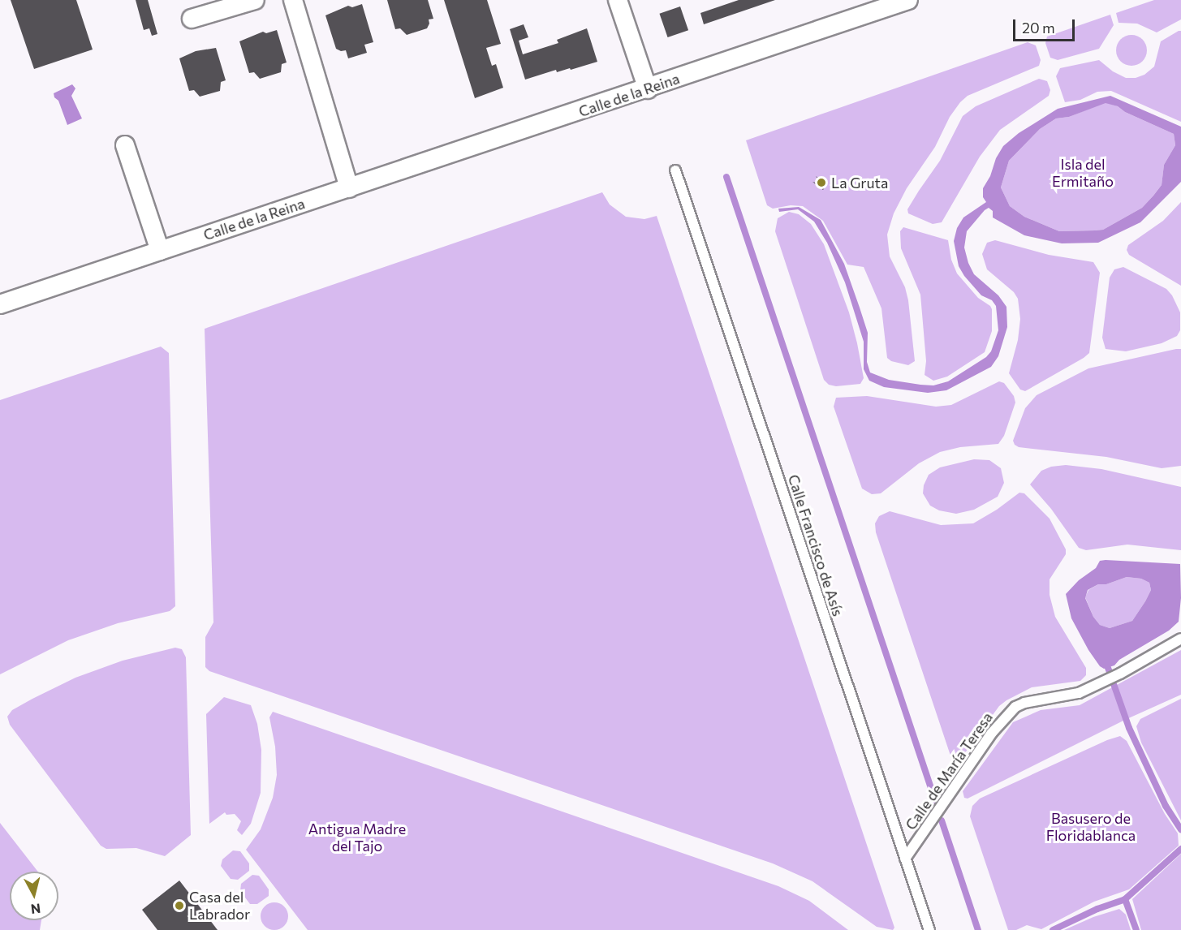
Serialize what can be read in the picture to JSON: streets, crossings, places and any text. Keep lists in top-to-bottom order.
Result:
{
  "streets": {
    "street": ["Calle de la Reina"],
    "lane": ["Calle Francisco de Asís", "Calle de María Teresa"]
  },
  "crossings": [
    ["Calle Francisco de Asís", "Calle de María Teresa"]
  ],
  "parks": ["Isla del Ermitaño", "Basusero de Floridablanca", "Antigua Madre del Tajo"],
  "places": ["La Gruta", "Casa del Labrador"],
  "scale_bar": "20 m",
  "north": "bottom"
}
